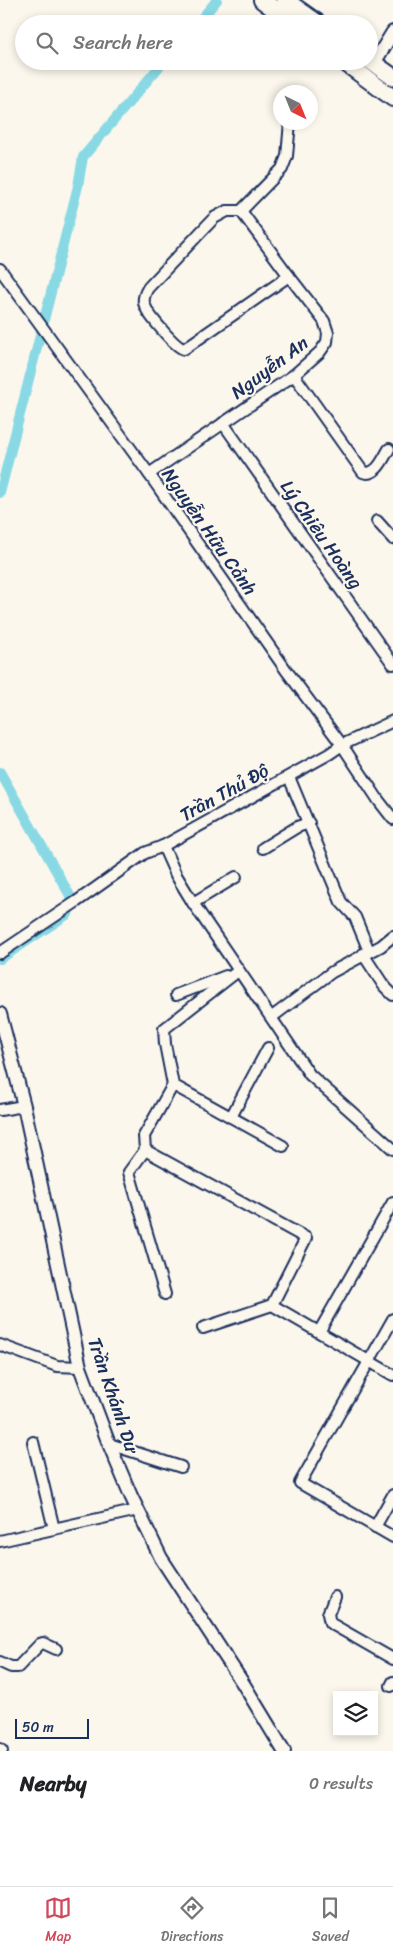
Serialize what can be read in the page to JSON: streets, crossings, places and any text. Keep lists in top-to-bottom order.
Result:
{
  "streets": {
    "street": [
      "Nguyễn An",
      "Nguyễn Hữu Cảnh",
      "Lý Chiêu Hoàng",
      "Trần Thủ Độ",
      "Trần Khánh Dư"
    ]
  },
  "crossings": [
    ["Nguyễn An", "Nguyễn Hữu Cảnh"],
    ["Nguyễn An", "Lý Chiêu Hoàng"],
    ["Nguyễn Hữu Cảnh", "Trần Thủ Độ"]
  ],
  "scale_bar": "50 m",
  "north": "bottom right",
  "page": {
    "search": "Search here",
    "scale": "50 m",
    "heading": ["Nearby", "0 results"],
    "nav": ["Map", "Directions", "Saved"]
  }
}
